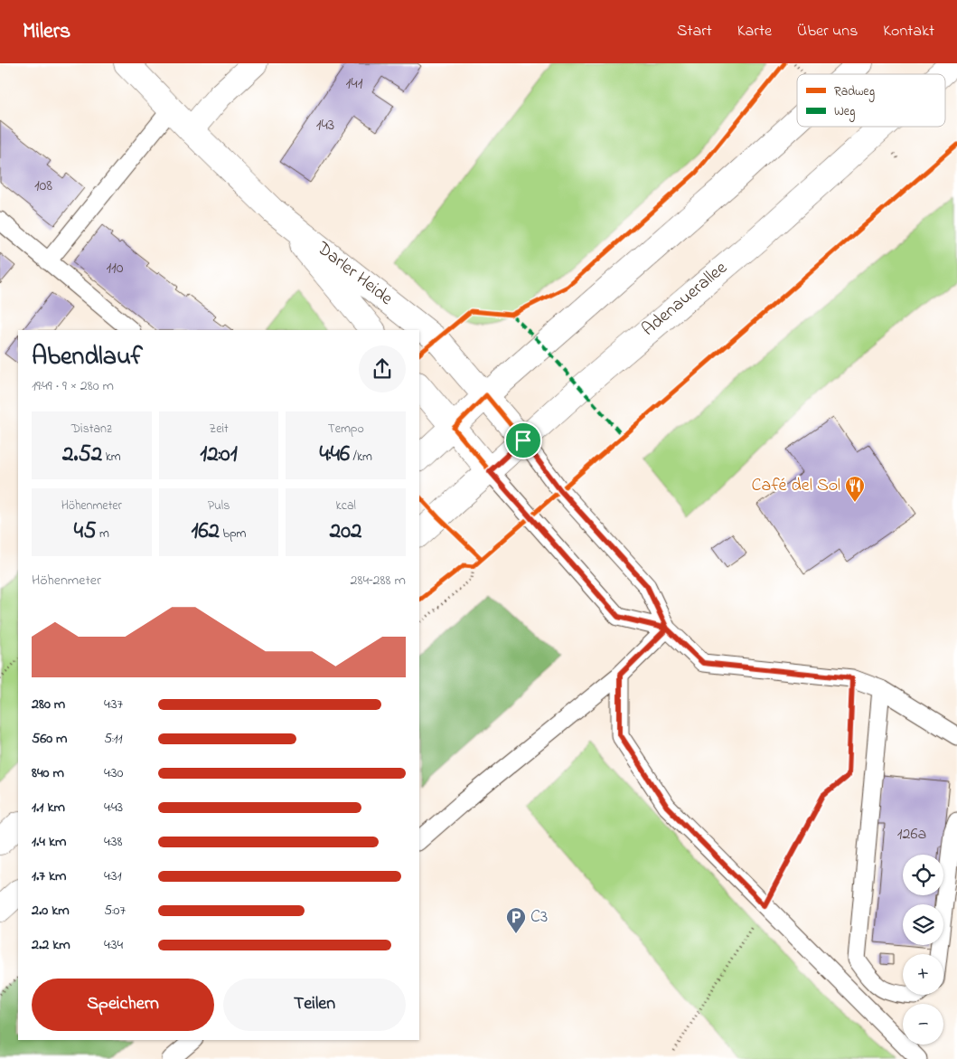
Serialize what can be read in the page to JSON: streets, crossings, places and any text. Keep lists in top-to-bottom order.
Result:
{
  "streets": {
    "main road": ["Darler Heide", "Adenauerallee"]
  },
  "crossings": [
    ["Darler Heide", "Adenauerallee"]
  ],
  "places": {
    "restaurant": ["Café del Sol"],
    "parking": ["C3"]
  },
  "house_numbers": [
    "141",
    "143",
    "108",
    "110",
    "126a"
  ],
  "legend": ["Radweg", "Weg"],
  "page": {
    "header": "Milers",
    "nav": [
      "Start",
      "Karte",
      "Über uns",
      "Kontakt"
    ],
    "heading": ["Abendlauf", "19:49 · 9 × 280 m"],
    "stats": [
      ["Distanz", "2.52 km"],
      ["Zeit", "12:01"],
      ["Tempo", "4:46 /km"],
      ["Höhenmeter", "45 m"],
      ["Puls", "162 bpm"],
      ["kcal", "202"]
    ],
    "chart": ["Höhenmeter", "284–288 m"],
    "list": [
      {
        "name": "280 m",
        "note": "4:37"
      },
      {
        "name": "560 m",
        "note": "5:11"
      },
      {
        "name": "840 m",
        "note": "4:30"
      },
      {
        "name": "1.1 km",
        "note": "4:43"
      },
      {
        "name": "1.4 km",
        "note": "4:38"
      },
      {
        "name": "1.7 km",
        "note": "4:31"
      },
      {
        "name": "2.0 km",
        "note": "5:07"
      },
      {
        "name": "2.2 km",
        "note": "4:34"
      }
    ],
    "map_buttons": ["+", "−"],
    "buttons": ["Speichern", "Teilen"]
  }
}
